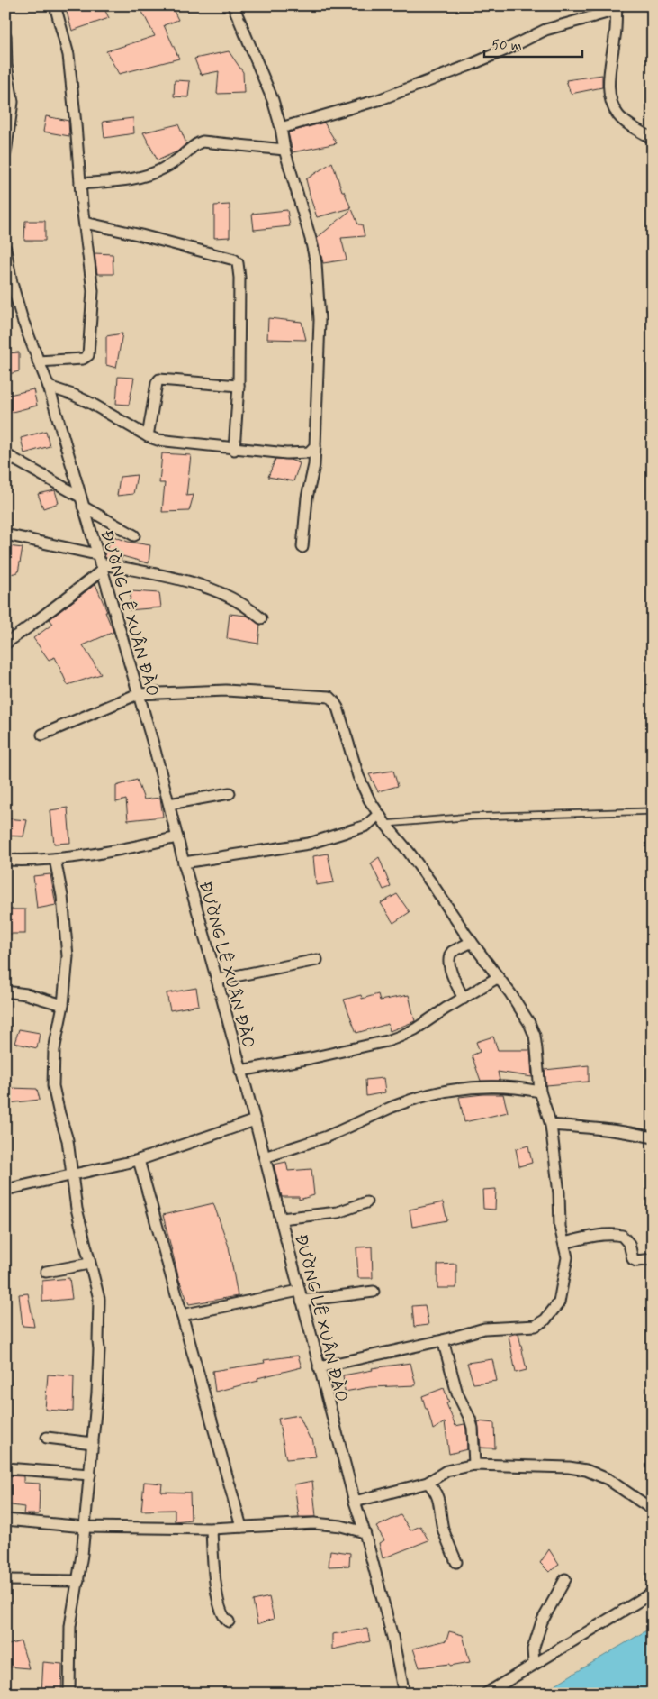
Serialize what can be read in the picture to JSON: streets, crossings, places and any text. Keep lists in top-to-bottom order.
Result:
{
  "streets": {
    "street": ["ĐƯỜNG LÊ XUÂN ĐÀO"]
  },
  "scale_bar": "50 m"
}
